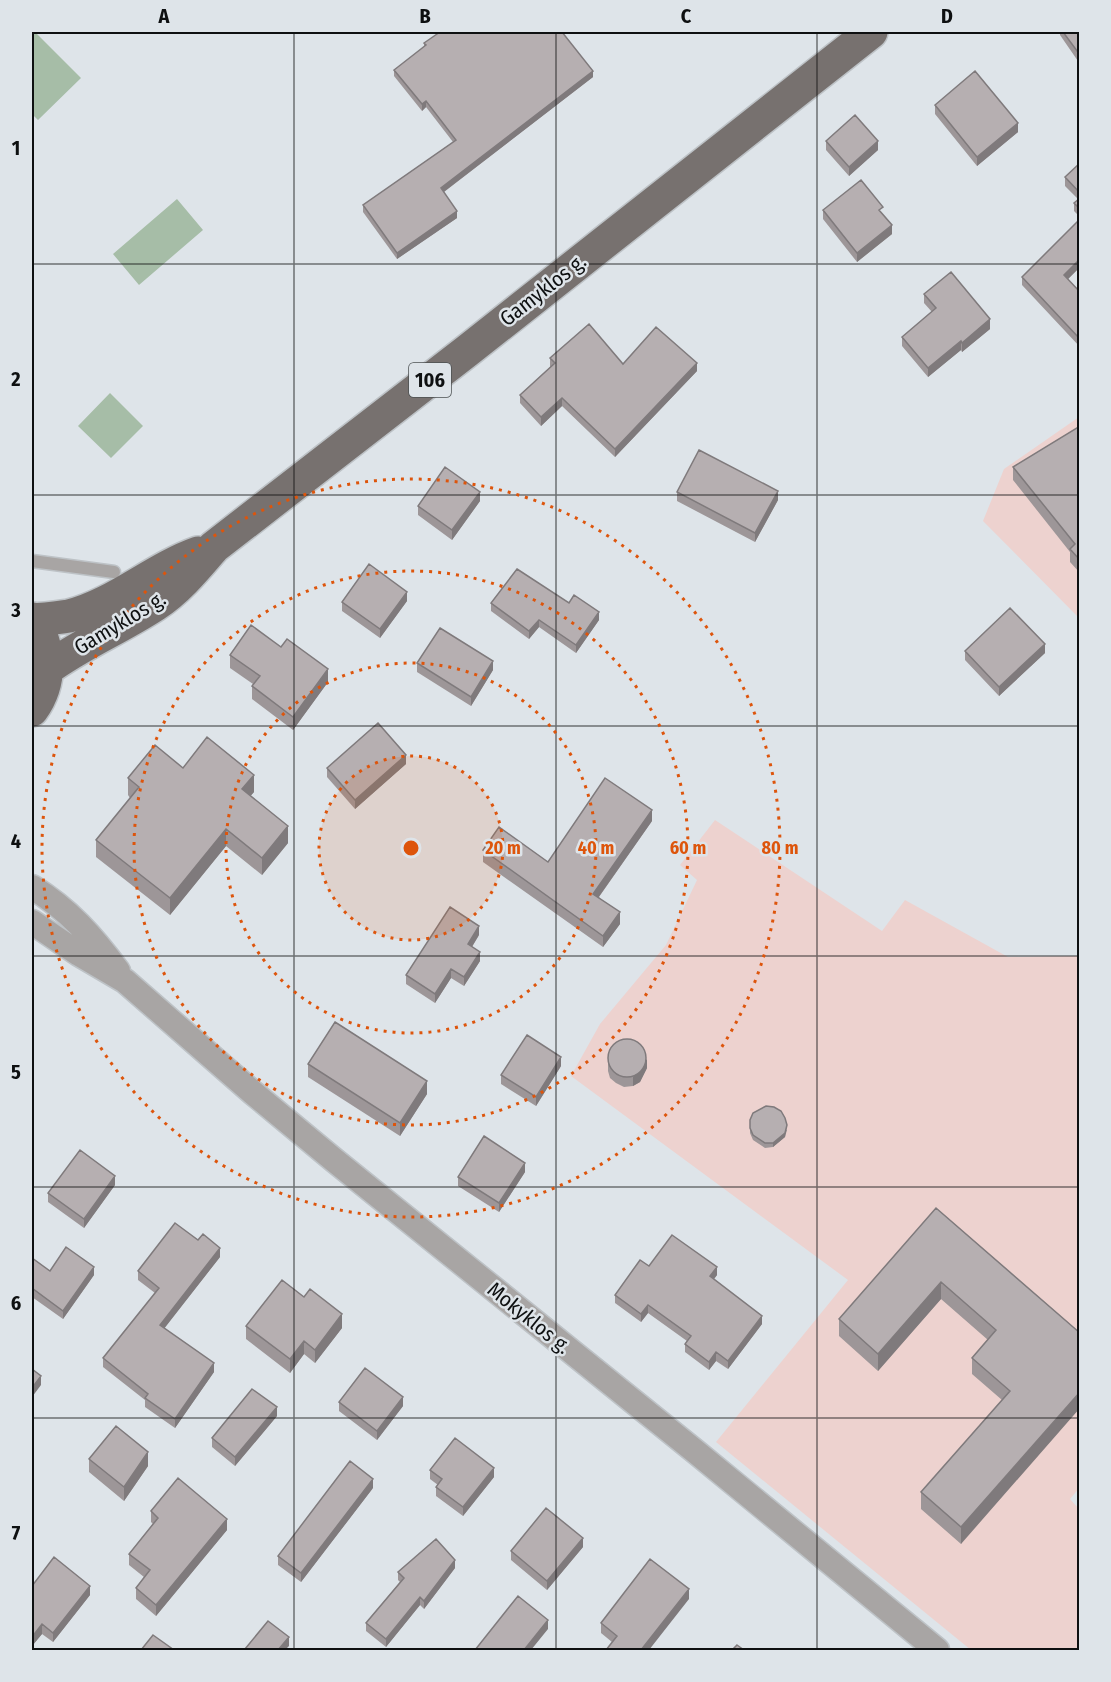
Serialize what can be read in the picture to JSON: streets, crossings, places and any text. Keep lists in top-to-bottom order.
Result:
{
  "streets": {
    "main road": ["Gamyklos g.", "106"],
    "street": ["Mokyklos g."]
  },
  "crossings": [
    ["Gamyklos g.", "106"]
  ],
  "grid": {
    "columns": [
      "A",
      "B",
      "C",
      "D"
    ],
    "rows": [
      "1",
      "2",
      "3",
      "4",
      "5",
      "6",
      "7"
    ]
  },
  "rings": [
    "20 m",
    "40 m",
    "60 m",
    "80 m"
  ]
}
